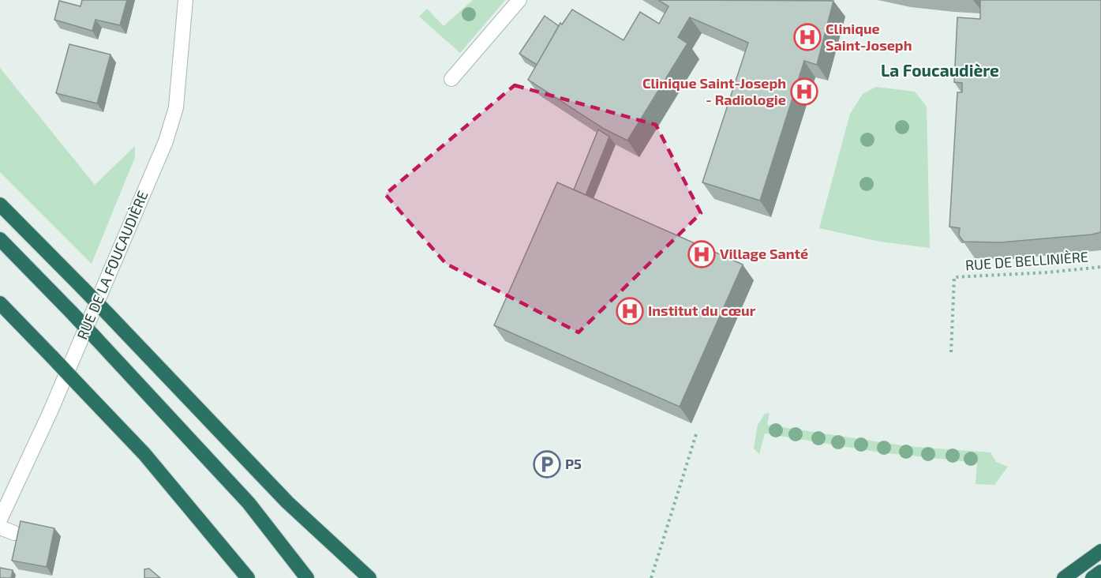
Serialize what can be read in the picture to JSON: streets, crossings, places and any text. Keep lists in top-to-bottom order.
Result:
{
  "streets": {
    "street": ["RUE DE LA FOUCAUDIÈRE"],
    "path": ["RUE DE BELLINIÈRE"]
  },
  "districts": ["La Foucaudière"],
  "places": {
    "hospital": [
      "Clinique Saint-Joseph",
      "Clinique Saint-Joseph - Radiologie",
      "Village Santé",
      "Institut du cœur"
    ],
    "parking": ["P5"]
  }
}
